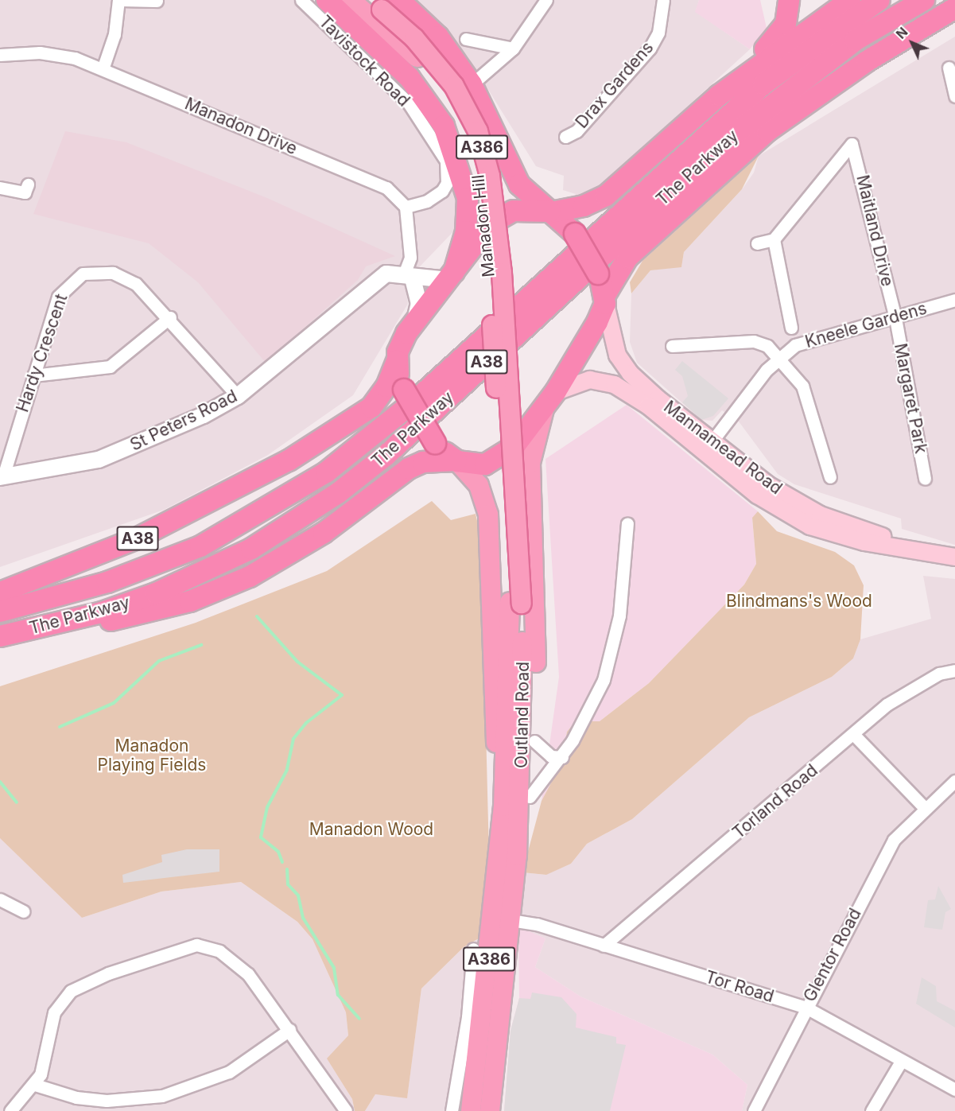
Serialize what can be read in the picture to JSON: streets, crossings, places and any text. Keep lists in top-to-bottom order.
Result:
{
  "streets": {
    "highway": ["The Parkway", "A38"],
    "main road": [
      "A386",
      "Manadon Hill",
      "Mannamead Road",
      "Outland Road"
    ],
    "street": [
      "Tavistock Road",
      "Drax Gardens",
      "Manadon Drive",
      "Maitland Drive",
      "Kneele Gardens",
      "Hardy Crescent",
      "Margaret Park",
      "St Peters Road",
      "Torland Road",
      "Glentor Road",
      "Tor Road"
    ]
  },
  "crossings": [
    ["Tavistock Road", "Manadon Drive"],
    ["The Parkway", "A38"],
    ["Manadon Hill", "Outland Road"],
    ["Maitland Drive", "Kneele Gardens"],
    ["Maitland Drive", "Margaret Park"],
    ["Kneele Gardens", "Margaret Park"],
    ["Kneele Gardens", "Mannamead Road"],
    ["Hardy Crescent", "St Peters Road"],
    ["Outland Road", "Tor Road"],
    ["Torland Road", "Tor Road"],
    ["Glentor Road", "Tor Road"]
  ],
  "parks": ["Blindmans's Wood", "Manadon Playing Fields", "Manadon Wood"],
  "north": "top left"
}
